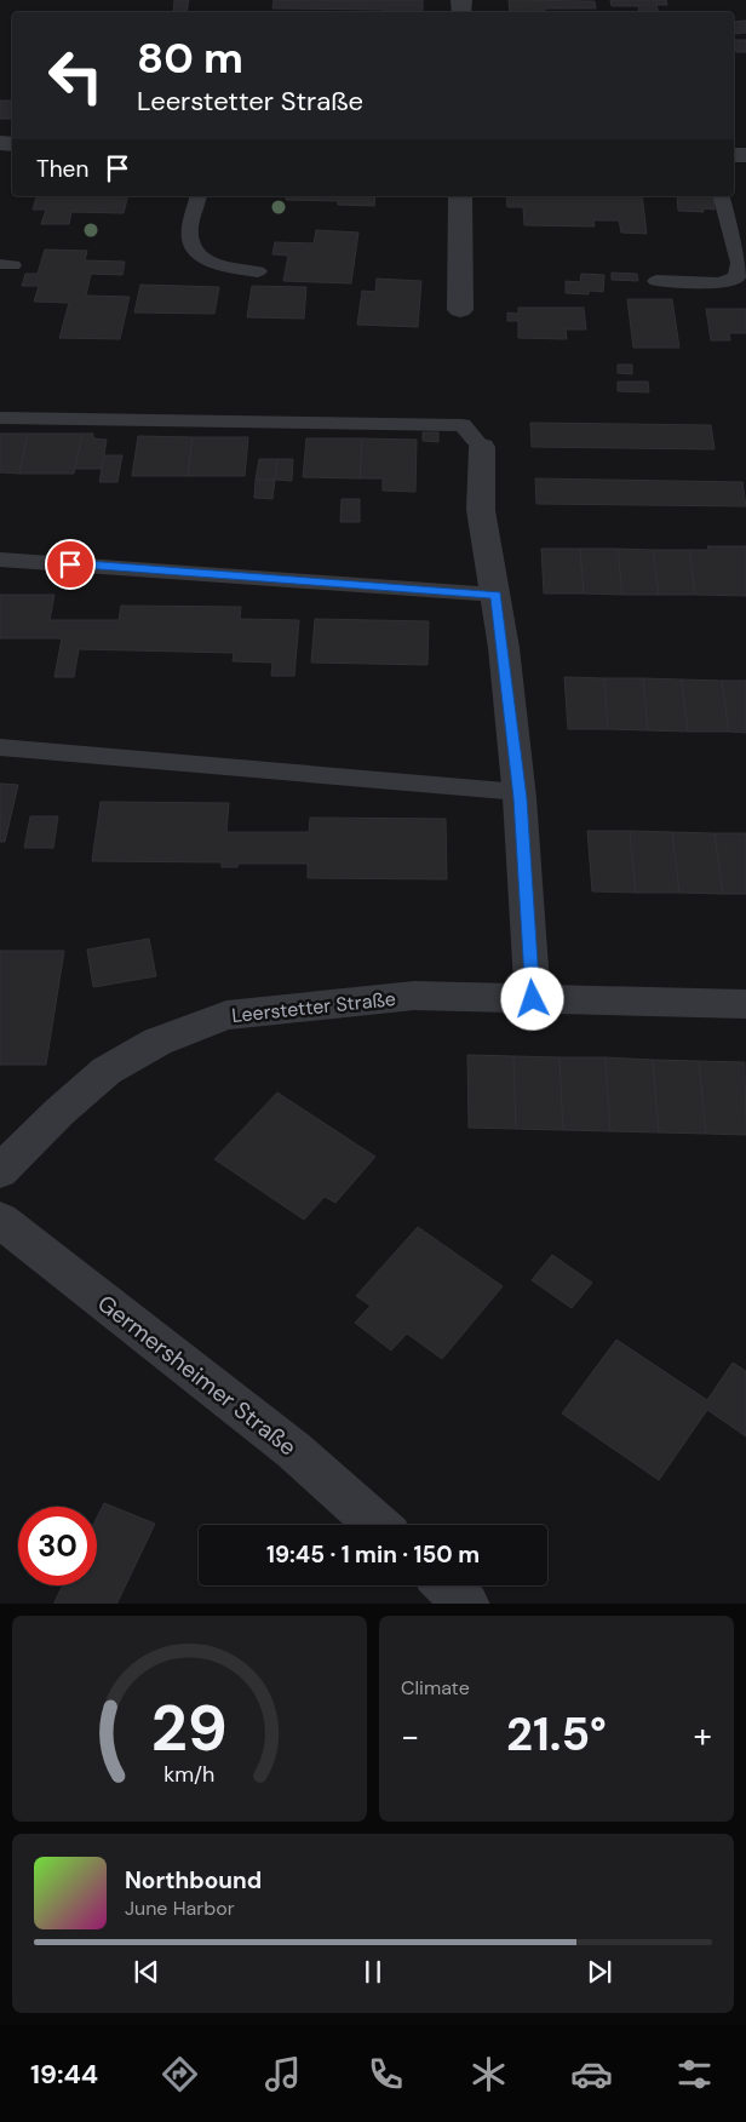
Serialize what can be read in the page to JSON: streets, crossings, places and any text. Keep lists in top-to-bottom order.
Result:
{
  "streets": {
    "street": ["Leerstetter Straße", "Germersheimer Straße"]
  },
  "page": {
    "turn": ["80 m", "Leerstetter Straße"],
    "then": "Then",
    "limit": "30",
    "trip": "19:45 · 1 min · 150 m",
    "tile": "Climate",
    "heat": ["−", "21.5°", "+"],
    "song": ["Northbound", "June Harbor"],
    "tabs": "19:44",
    "gauge": ["29", "km/h"]
  }
}
